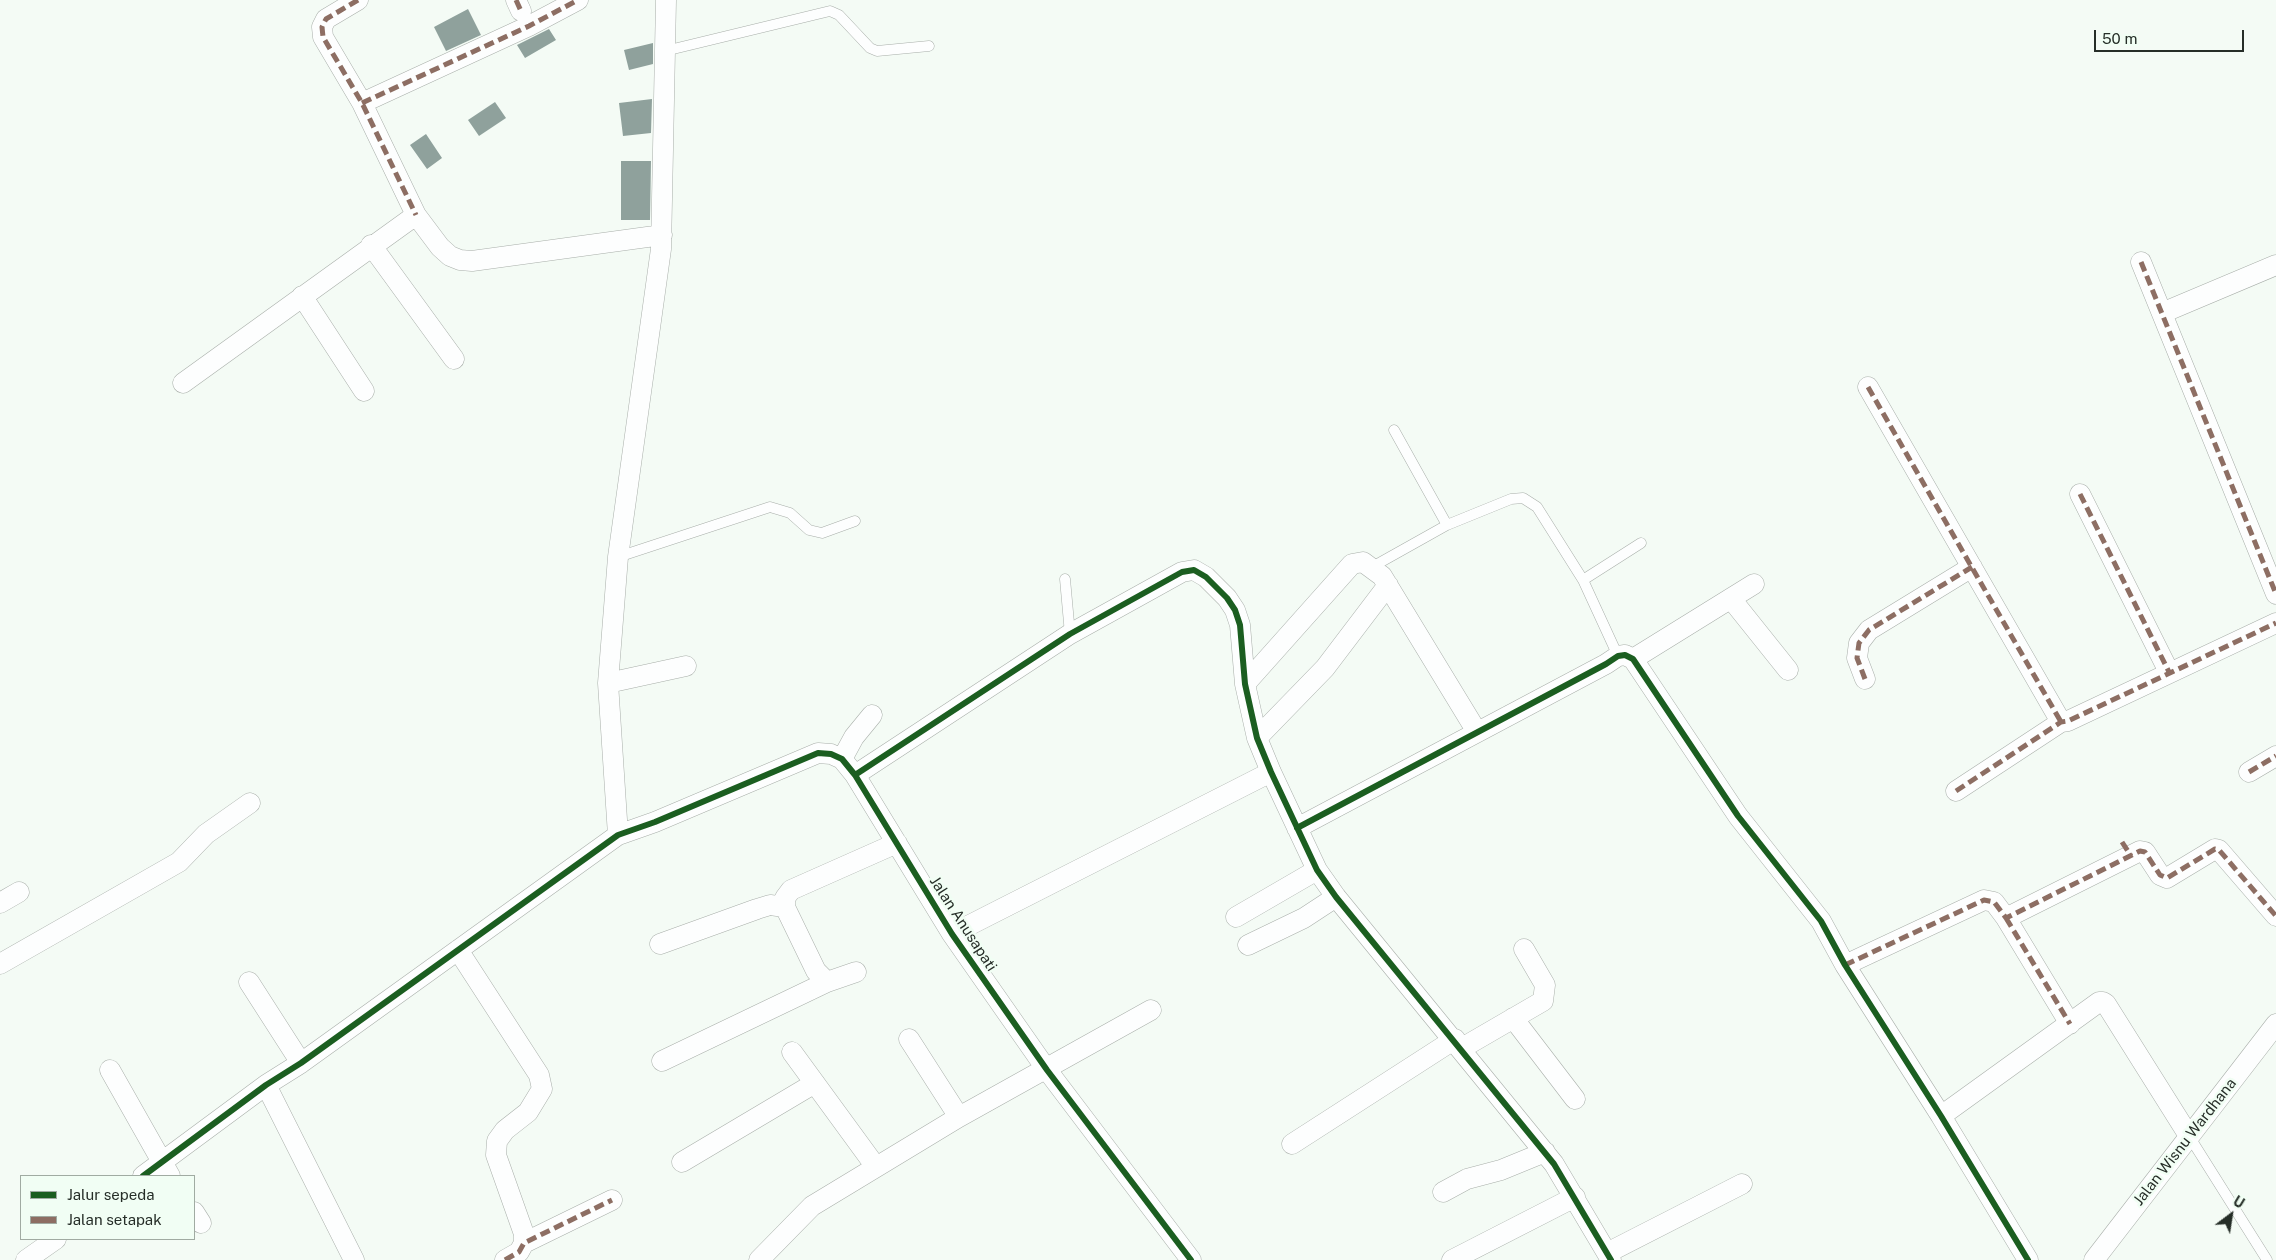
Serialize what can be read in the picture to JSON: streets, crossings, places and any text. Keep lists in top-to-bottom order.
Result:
{
  "streets": {
    "street": ["Jalan Anusapati", "Jalan Wisnu Wardhana"]
  },
  "legend": ["Jalur sepeda", "Jalan setapak"],
  "scale_bar": "50 m",
  "north": "top right"
}
